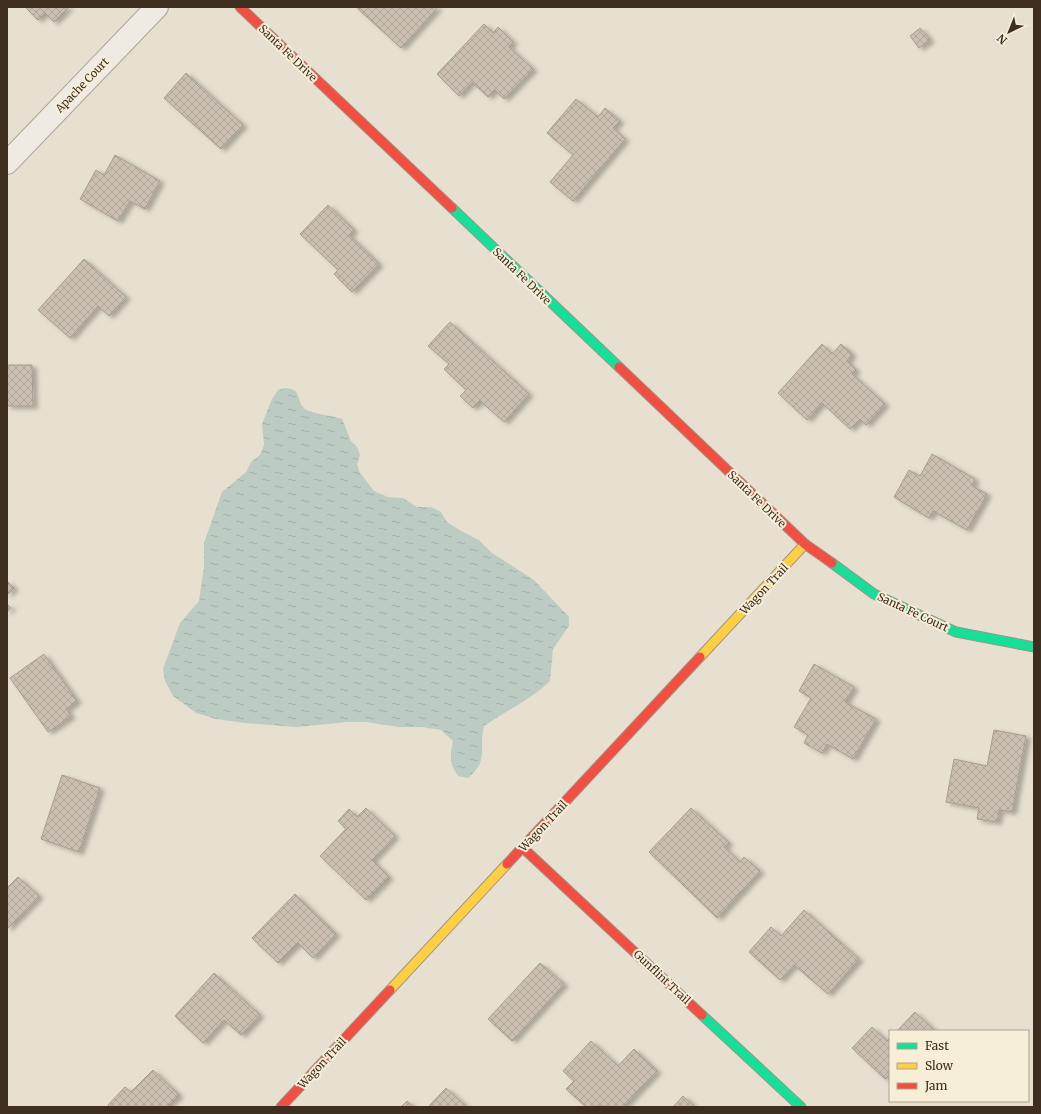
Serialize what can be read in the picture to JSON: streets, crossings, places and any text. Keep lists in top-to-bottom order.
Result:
{
  "streets": {
    "street": [
      "Santa Fe Drive",
      "Apache Court",
      "Wagon Trail",
      "Santa Fe Court",
      "Gunflint Trail"
    ]
  },
  "crossings": [
    ["Santa Fe Drive", "Wagon Trail"],
    ["Santa Fe Drive", "Santa Fe Court"],
    ["Wagon Trail", "Santa Fe Court"],
    ["Wagon Trail", "Gunflint Trail"]
  ],
  "legend": ["Fast", "Slow", "Jam"],
  "north": "bottom left"
}
